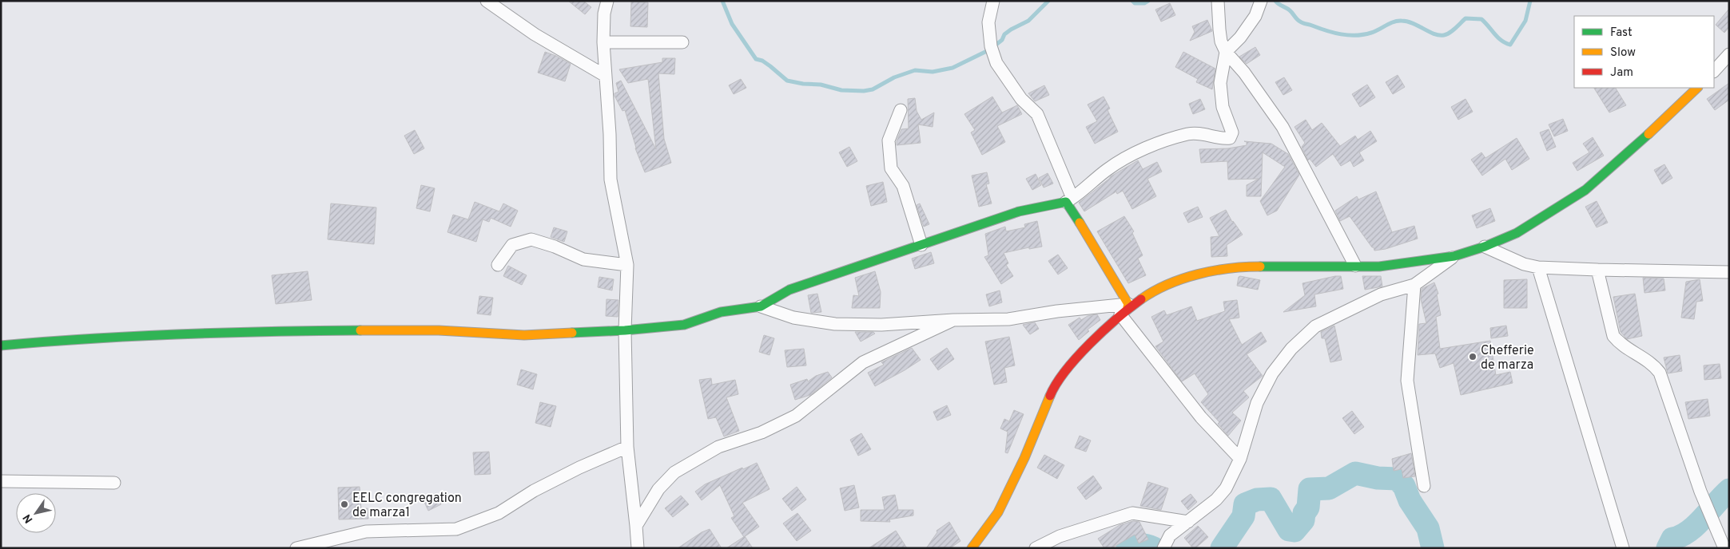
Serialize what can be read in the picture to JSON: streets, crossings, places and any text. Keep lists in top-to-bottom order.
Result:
{
  "places": ["Chefferie de marza", "EELC congregation de marza1"],
  "legend": ["Fast", "Slow", "Jam"],
  "north": "bottom left"
}
